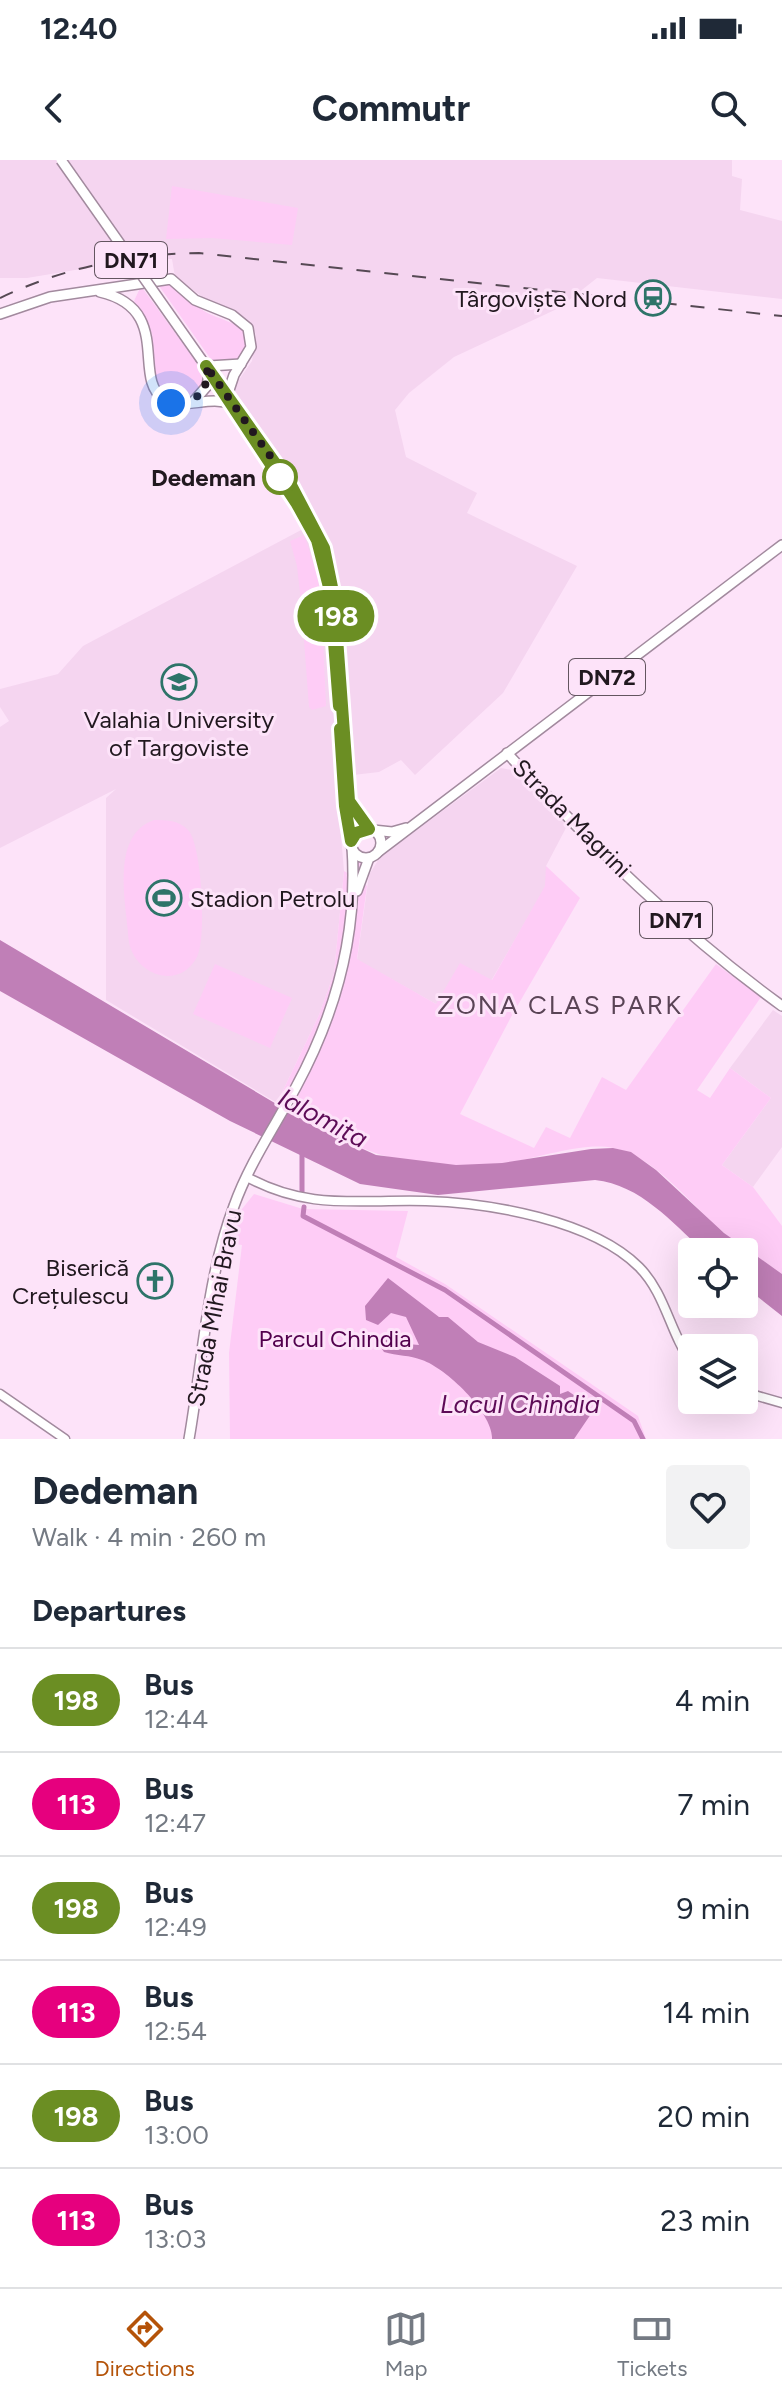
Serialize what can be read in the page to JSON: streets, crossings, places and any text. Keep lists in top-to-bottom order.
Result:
{
  "streets": {
    "main road": [
      "DN71",
      "DN72",
      "Strada Magrini",
      "Strada Mihai Bravu"
    ]
  },
  "crossings": [
    ["DN72", "Strada Magrini"]
  ],
  "districts": ["ZONA CLAS PARK"],
  "water": ["Ialomița", "Lacul Chindia"],
  "parks": ["Parcul Chindia"],
  "places": {
    "station": ["Târgoviște Nord"],
    "other": ["Dedeman"],
    "school or university": ["Valahia University of Targoviste"],
    "sports": ["Stadion Petrolu"],
    "church": ["Biserică Crețulescu"]
  },
  "lines": ["bus line 198"],
  "page": {
    "status": "12:40",
    "header": "Commutr",
    "on_map": "198",
    "heading": [
      ["Dedeman", "Walk · 4 min · 260 m"],
      "Departures"
    ],
    "list": [
      {
        "mark": "198",
        "name": "Bus",
        "note": "12:44",
        "value": "4 min"
      },
      {
        "mark": "113",
        "name": "Bus",
        "note": "12:47",
        "value": "7 min"
      },
      {
        "mark": "198",
        "name": "Bus",
        "note": "12:49",
        "value": "9 min"
      },
      {
        "mark": "113",
        "name": "Bus",
        "note": "12:54",
        "value": "14 min"
      },
      {
        "mark": "198",
        "name": "Bus",
        "note": "13:00",
        "value": "20 min"
      },
      {
        "mark": "113",
        "name": "Bus",
        "note": "13:03",
        "value": "23 min"
      }
    ],
    "tabs": ["Directions", "Map", "Tickets"]
  }
}
